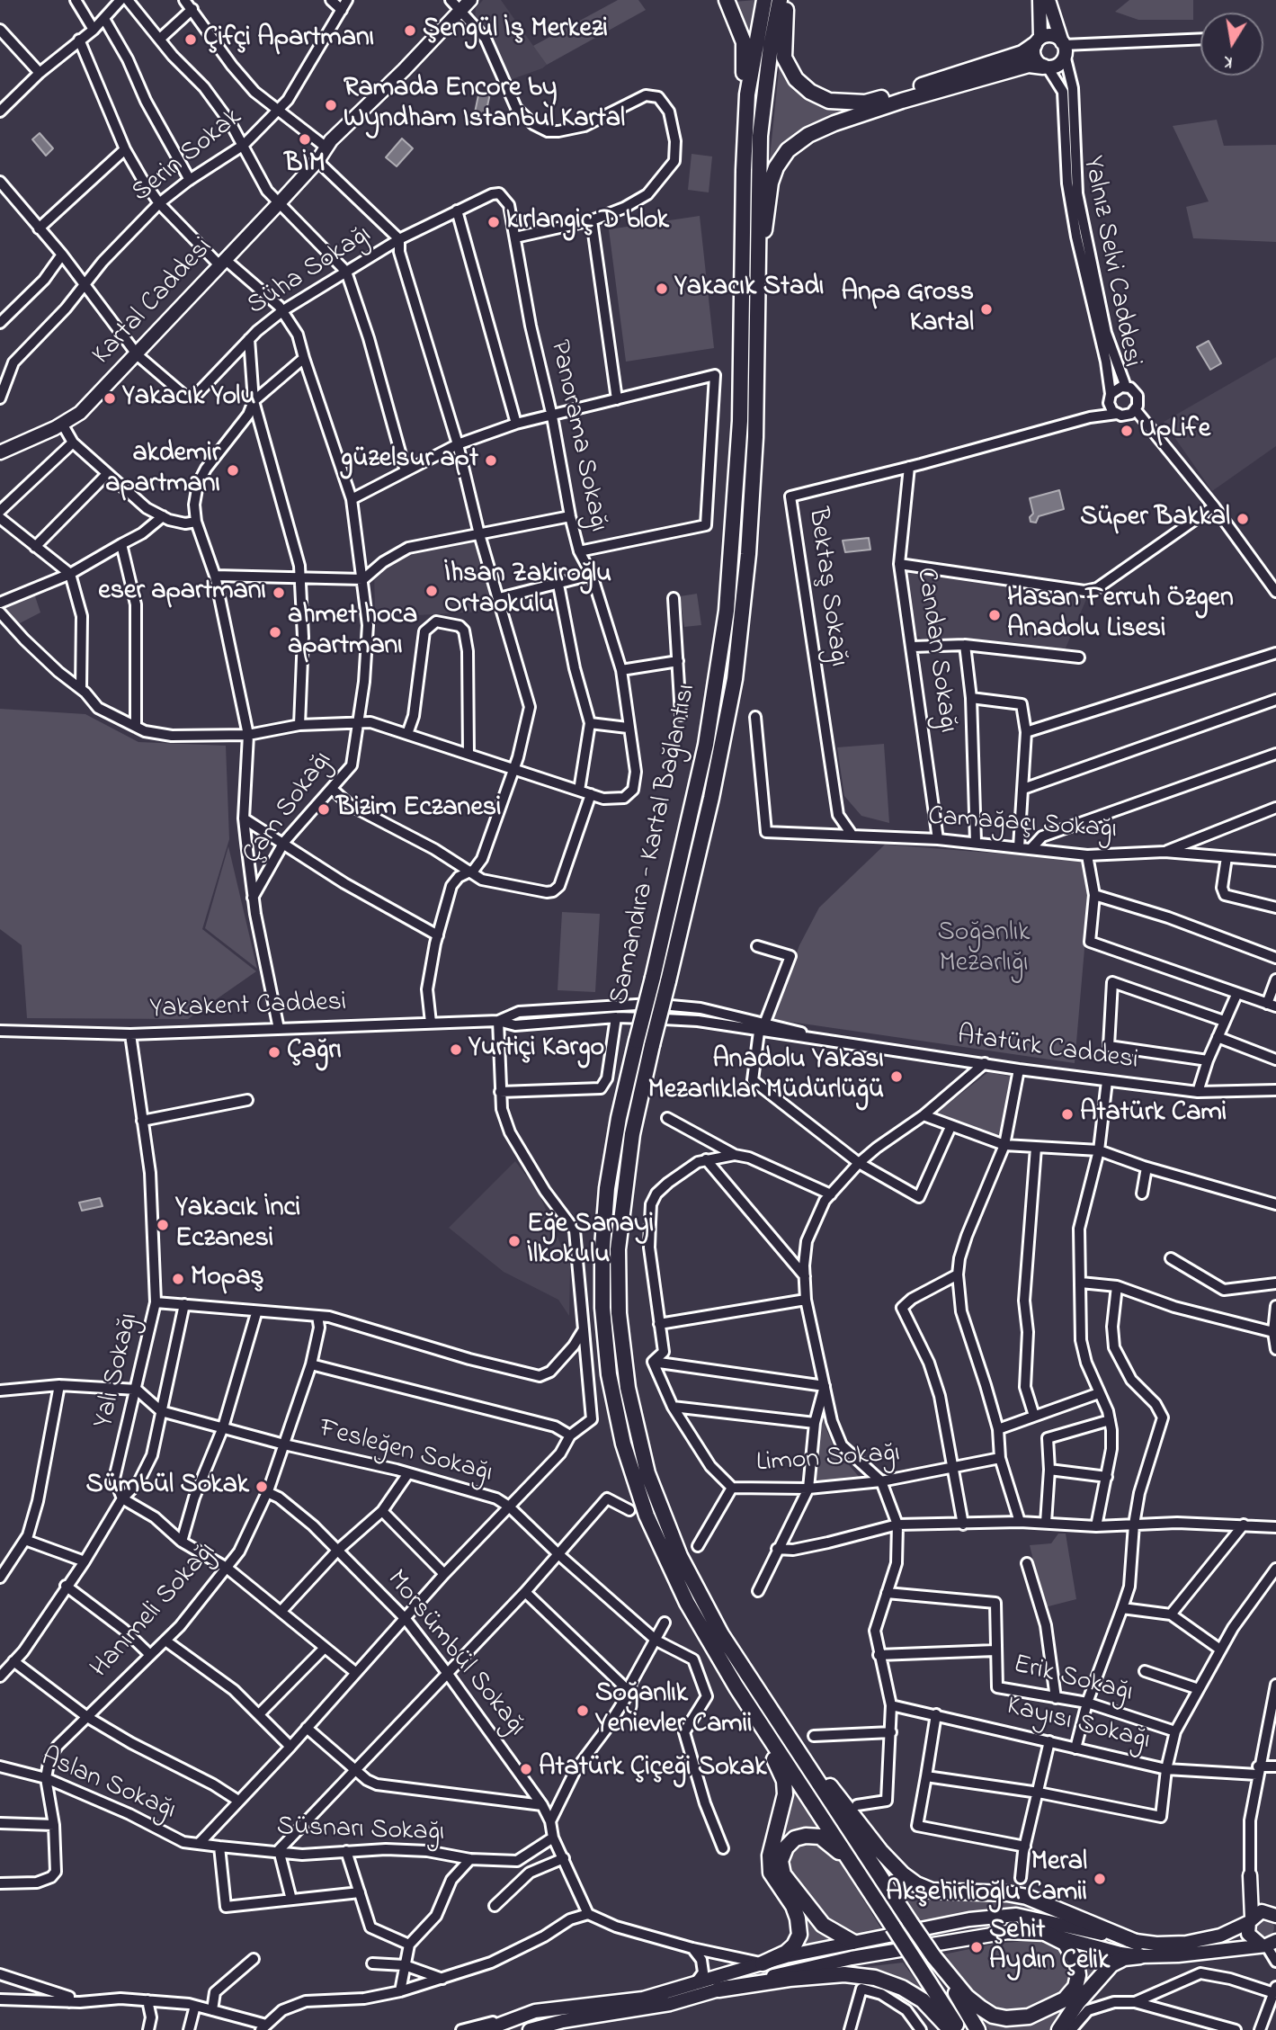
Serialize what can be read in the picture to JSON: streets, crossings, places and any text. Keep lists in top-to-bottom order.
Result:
{
  "streets": {
    "highway": ["Samandıra - Kartal Bağlantısı"],
    "main road": ["Yalnız Selvi Caddesi", "Kartal Caddesi"],
    "street": [
      "Serin Sokak",
      "Süha Sokağı",
      "Panorama Sokağı",
      "Bektaş Sokağı",
      "Candan Sokağı",
      "Çam Sokağı",
      "Camağaçı Sokağı",
      "Yakakent Caddesi",
      "Atatürk Caddesi",
      "Yalı Sokağı",
      "Fesleğen Sokağı",
      "Limon Sokağı",
      "Hanımeli Sokağı",
      "Morsümbül Sokağı",
      "Erik Sokağı",
      "Kayısı Sokağı",
      "Aslan Sokağı",
      "Süsnarı Sokağı"
    ]
  },
  "crossings": [
    ["Serin Sokak", "Çam Sokağı"],
    ["Süha Sokağı", "Kartal Caddesi"],
    ["Süha Sokağı", "Panorama Sokağı"],
    ["Süha Sokağı", "Çam Sokağı"],
    ["Kartal Caddesi", "Çam Sokağı"],
    ["Panorama Sokağı", "Çam Sokağı"],
    ["Bektaş Sokağı", "Candan Sokağı"],
    ["Bektaş Sokağı", "Camağaçı Sokağı"],
    ["Candan Sokağı", "Camağaçı Sokağı"],
    ["Çam Sokağı", "Yakakent Caddesi"],
    ["Yakakent Caddesi", "Atatürk Caddesi"],
    ["Yakakent Caddesi", "Yalı Sokağı"],
    ["Yalı Sokağı", "Fesleğen Sokağı"],
    ["Fesleğen Sokağı", "Hanımeli Sokağı"],
    ["Hanımeli Sokağı", "Morsümbül Sokağı"],
    ["Hanımeli Sokağı", "Aslan Sokağı"],
    ["Morsümbül Sokağı", "Süsnarı Sokağı"],
    ["Aslan Sokağı", "Süsnarı Sokağı"]
  ],
  "parks": ["Soğanlık Mezarlığı"],
  "places": [
    "Şengül İş Merkezi",
    "Çifçi Apartmanı",
    "Ramada Encore by Wyndham Istanbul Kartal",
    "BİM",
    "kırlangiç D blok",
    "Yakacık Stadı",
    "Anpa Gross Kartal",
    "Yakacık Yolu",
    "UpLife",
    "güzelsur apt",
    "akdemir apartmanı",
    "Süper Bakkal",
    "İhsan Zakiroğlu Ortaokulu",
    "eser apartmanı",
    "Hasan Ferruh Özgen Anadolu Lisesi",
    "ahmet hoca apartmanı",
    "Bizim Eczanesi",
    "Yurtiçi Kargo",
    "Çağrı",
    "Anadolu Yakası Mezarlıklar Müdürlüğü",
    "Atatürk Cami",
    "Yakacık İnci Eczanesi",
    "Eğe Sanayi İlkokulu",
    "Mopaş",
    "Sümbül Sokak",
    "Soğanlık Yenievler Camii",
    "Atatürk Çiçeği Sokak",
    "Meral Akşehirlioğlu Camii",
    "Şehit Aydın Çelik"
  ],
  "north": "bottom"
}
